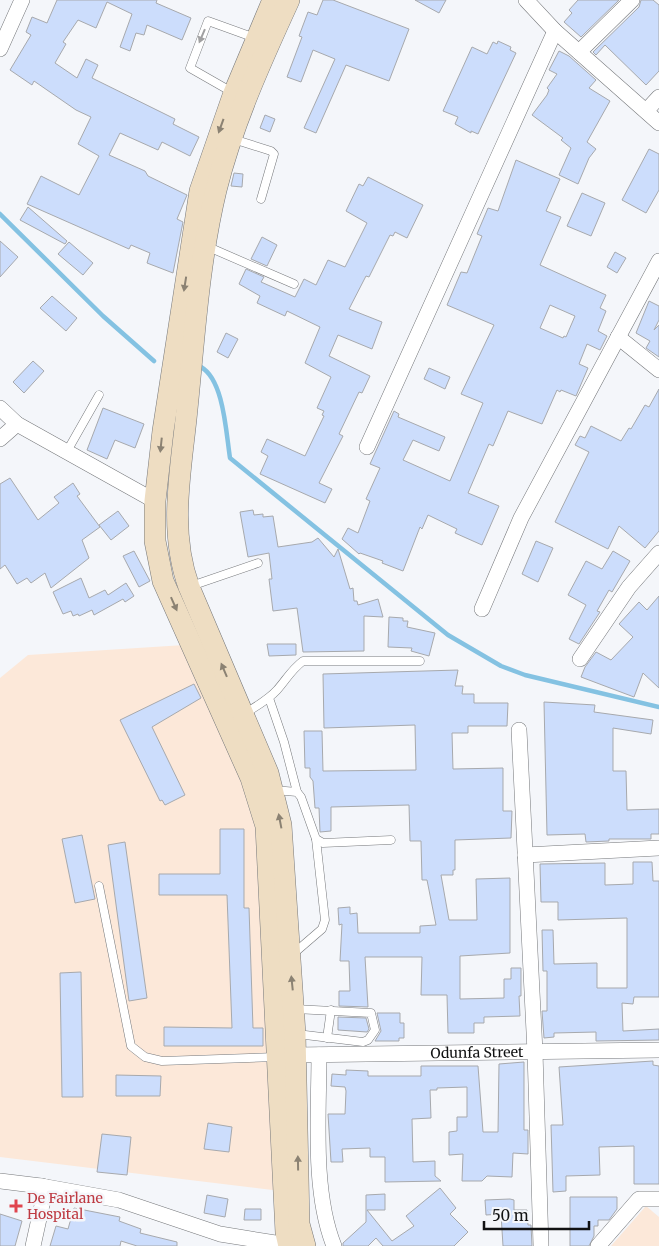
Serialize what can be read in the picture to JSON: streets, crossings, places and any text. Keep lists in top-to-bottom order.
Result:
{
  "streets": {
    "street": ["Odunfa Street"]
  },
  "places": {
    "health": ["De Fairlane Hospital"]
  },
  "scale_bar": "50 m"
}
